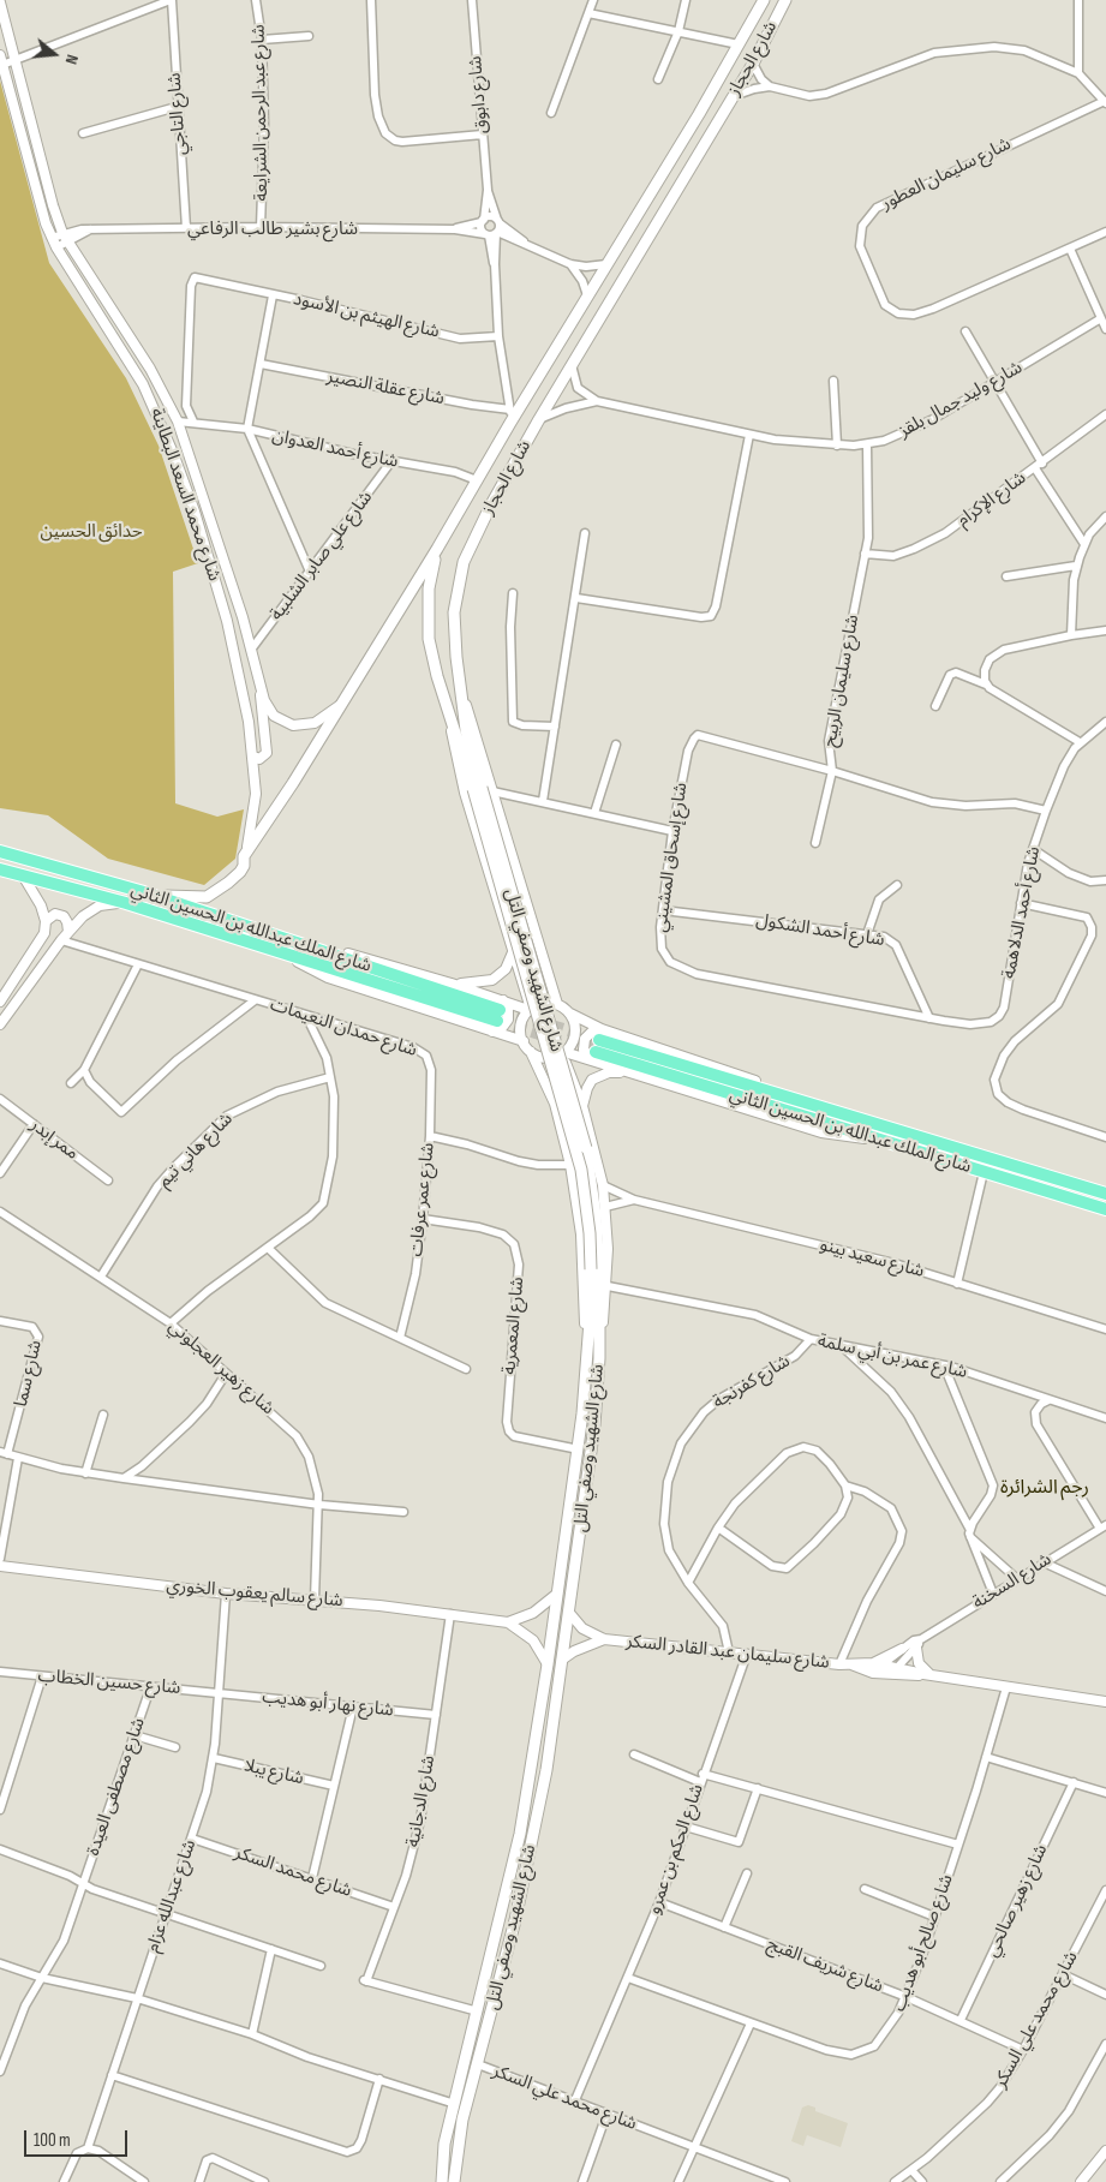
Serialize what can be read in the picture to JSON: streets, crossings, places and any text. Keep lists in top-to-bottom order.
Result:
{
  "streets": {
    "highway": ["شارع الملك عبدالله بن الحسين الثاني"],
    "main road": ["شارع الحجاز", "شارع الشهيد وصفي التل"],
    "street": [
      "شارع دابوق",
      "شارع عبد الرحمن الشرايعة",
      "شارع التاجي",
      "شارع سليمان العطور",
      "شارع بشير طالب الرفاعي",
      "شارع الهيثم بن الأسود",
      "شارع عقلة النصير",
      "شارع وليد جمال بلقز",
      "شارع أحمد العدوان",
      "شارع محمد السعد البطاينة",
      "شارع الإكرام",
      "شارع علي صابر الشلبية",
      "شارع سليمان الربيح",
      "شارع إسحاق المشيني",
      "شارع أحمد الدلاهمة",
      "شارع أحمد الشكول",
      "شارع حمدان النعيمات",
      "ممر إبدر",
      "شارع هاني تيم",
      "شارع عمر عرفات",
      "شارع سعيد بينو",
      "شارع المعمرية",
      "شارع عمر بن أبي سلمة",
      "شارع زهير العجلوني",
      "شارع سما",
      "شارع كفرنجة",
      "شارع السخنة",
      "شارع سالم يعقوب الخوري",
      "شارع سليمان عبد القادر السكر",
      "شارع حسين الخطاب",
      "شارع نهار أبو هديب",
      "شارع يبلا",
      "شارع مصطفى العيدة",
      "شارع الدجانية",
      "شارع الحكم بن عمرو",
      "شارع محمد السكر",
      "شارع عبدالله عزام",
      "شارع زهير صالحي",
      "شارع صالح أبو هديب",
      "شارع شريف القبج",
      "شارع محمد علي السكر"
    ]
  },
  "crossings": [
    ["شارع الحجاز", "شارع بشير طالب الرفاعي"],
    ["شارع الحجاز", "شارع وليد جمال بلقز"],
    ["شارع الحجاز", "شارع أحمد العدوان"],
    ["شارع الحجاز", "شارع محمد السعد البطاينة"],
    ["شارع الحجاز", "شارع الملك عبدالله بن الحسين الثاني"],
    ["شارع الحجاز", "شارع الشهيد وصفي التل"],
    ["شارع دابوق", "شارع بشير طالب الرفاعي"],
    ["شارع عبد الرحمن الشرايعة", "شارع بشير طالب الرفاعي"],
    ["شارع التاجي", "شارع بشير طالب الرفاعي"],
    ["شارع بشير طالب الرفاعي", "شارع محمد السعد البطاينة"],
    ["شارع الهيثم بن الأسود", "شارع عقلة النصير"],
    ["شارع الهيثم بن الأسود", "شارع أحمد العدوان"],
    ["شارع وليد جمال بلقز", "شارع سليمان الربيح"],
    ["شارع أحمد العدوان", "شارع محمد السعد البطاينة"],
    ["شارع أحمد العدوان", "شارع علي صابر الشلبية"],
    ["شارع محمد السعد البطاينة", "شارع علي صابر الشلبية"],
    ["شارع الإكرام", "شارع سليمان الربيح"],
    ["شارع سليمان الربيح", "شارع إسحاق المشيني"],
    ["شارع سليمان الربيح", "شارع أحمد الدلاهمة"],
    ["شارع إسحاق المشيني", "شارع أحمد الدلاهمة"],
    ["شارع إسحاق المشيني", "شارع أحمد الشكول"],
    ["شارع الشهيد وصفي التل", "شارع المعمرية"],
    ["شارع الشهيد وصفي التل", "شارع سالم يعقوب الخوري"],
    ["شارع الشهيد وصفي التل", "شارع سليمان عبد القادر السكر"],
    ["شارع الشهيد وصفي التل", "شارع الدجانية"],
    ["شارع الشهيد وصفي التل", "شارع محمد علي السكر"],
    ["شارع حمدان النعيمات", "شارع عمر عرفات"],
    ["شارع هاني تيم", "شارع زهير العجلوني"],
    ["شارع عمر عرفات", "شارع المعمرية"],
    ["شارع عمر بن أبي سلمة", "شارع كفرنجة"],
    ["شارع زهير العجلوني", "شارع سالم يعقوب الخوري"],
    ["شارع كفرنجة", "شارع سليمان عبد القادر السكر"],
    ["شارع السخنة", "شارع سليمان عبد القادر السكر"],
    ["شارع سالم يعقوب الخوري", "شارع الدجانية"],
    ["شارع سالم يعقوب الخوري", "شارع عبدالله عزام"],
    ["شارع سليمان عبد القادر السكر", "شارع صالح أبو هديب"],
    ["شارع حسين الخطاب", "شارع نهار أبو هديب"],
    ["شارع حسين الخطاب", "شارع مصطفى العيدة"],
    ["شارع حسين الخطاب", "شارع عبدالله عزام"],
    ["شارع نهار أبو هديب", "شارع الدجانية"],
    ["شارع نهار أبو هديب", "شارع عبدالله عزام"],
    ["شارع يبلا", "شارع عبدالله عزام"],
    ["شارع الدجانية", "شارع محمد السكر"],
    ["شارع الحكم بن عمرو", "شارع صالح أبو هديب"],
    ["شارع الحكم بن عمرو", "شارع شريف القبج"],
    ["شارع الحكم بن عمرو", "شارع محمد علي السكر"],
    ["شارع محمد السكر", "شارع عبدالله عزام"],
    ["شارع زهير صالحي", "شارع شريف القبج"],
    ["شارع صالح أبو هديب", "شارع شريف القبج"],
    ["شارع شريف القبج", "شارع محمد علي السكر"]
  ],
  "districts": ["رجم الشرائرة"],
  "parks": ["حدائق الحسين"],
  "scale_bar": "100 m",
  "north": "right"
}
